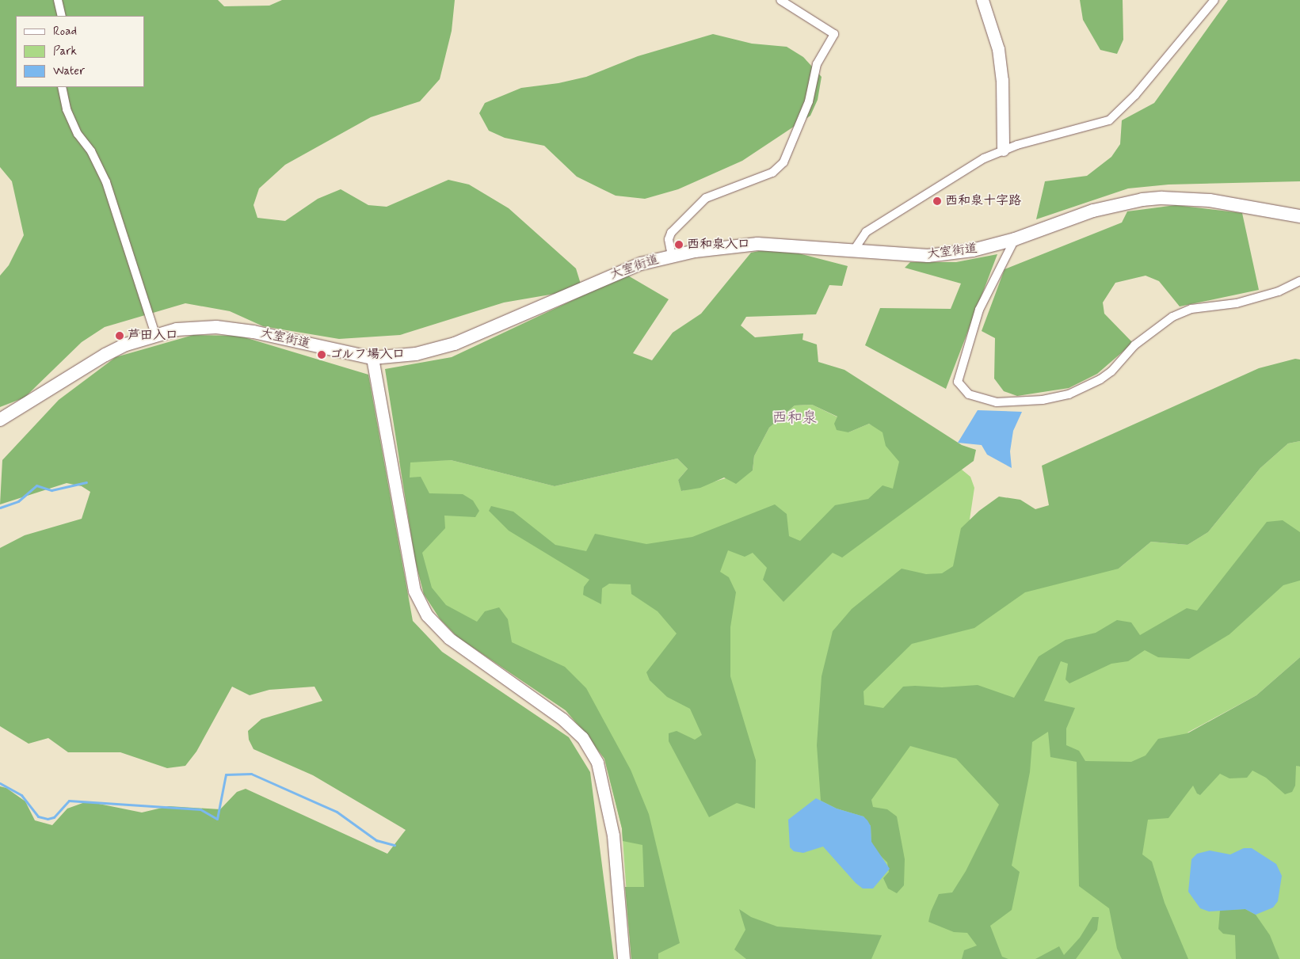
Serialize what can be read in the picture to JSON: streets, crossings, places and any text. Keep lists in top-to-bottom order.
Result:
{
  "streets": {
    "main road": ["大室街道"]
  },
  "districts": ["西和泉"],
  "places": [
    "西和泉十字路",
    "西和泉入口",
    "芦田入口",
    "ゴルフ場入口"
  ],
  "legend": ["Road", "Park", "Water"]
}
